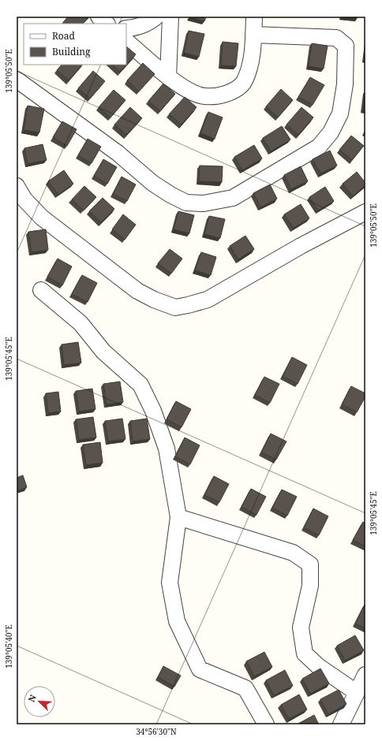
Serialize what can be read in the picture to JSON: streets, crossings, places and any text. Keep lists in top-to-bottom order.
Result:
{
  "legend": ["Road", "Building"],
  "north": "top left",
  "coordinates": [
    "139°05'50\"E",
    "139°05'45\"E",
    "139°05'40\"E",
    "34°56'30\"N"
  ]
}
